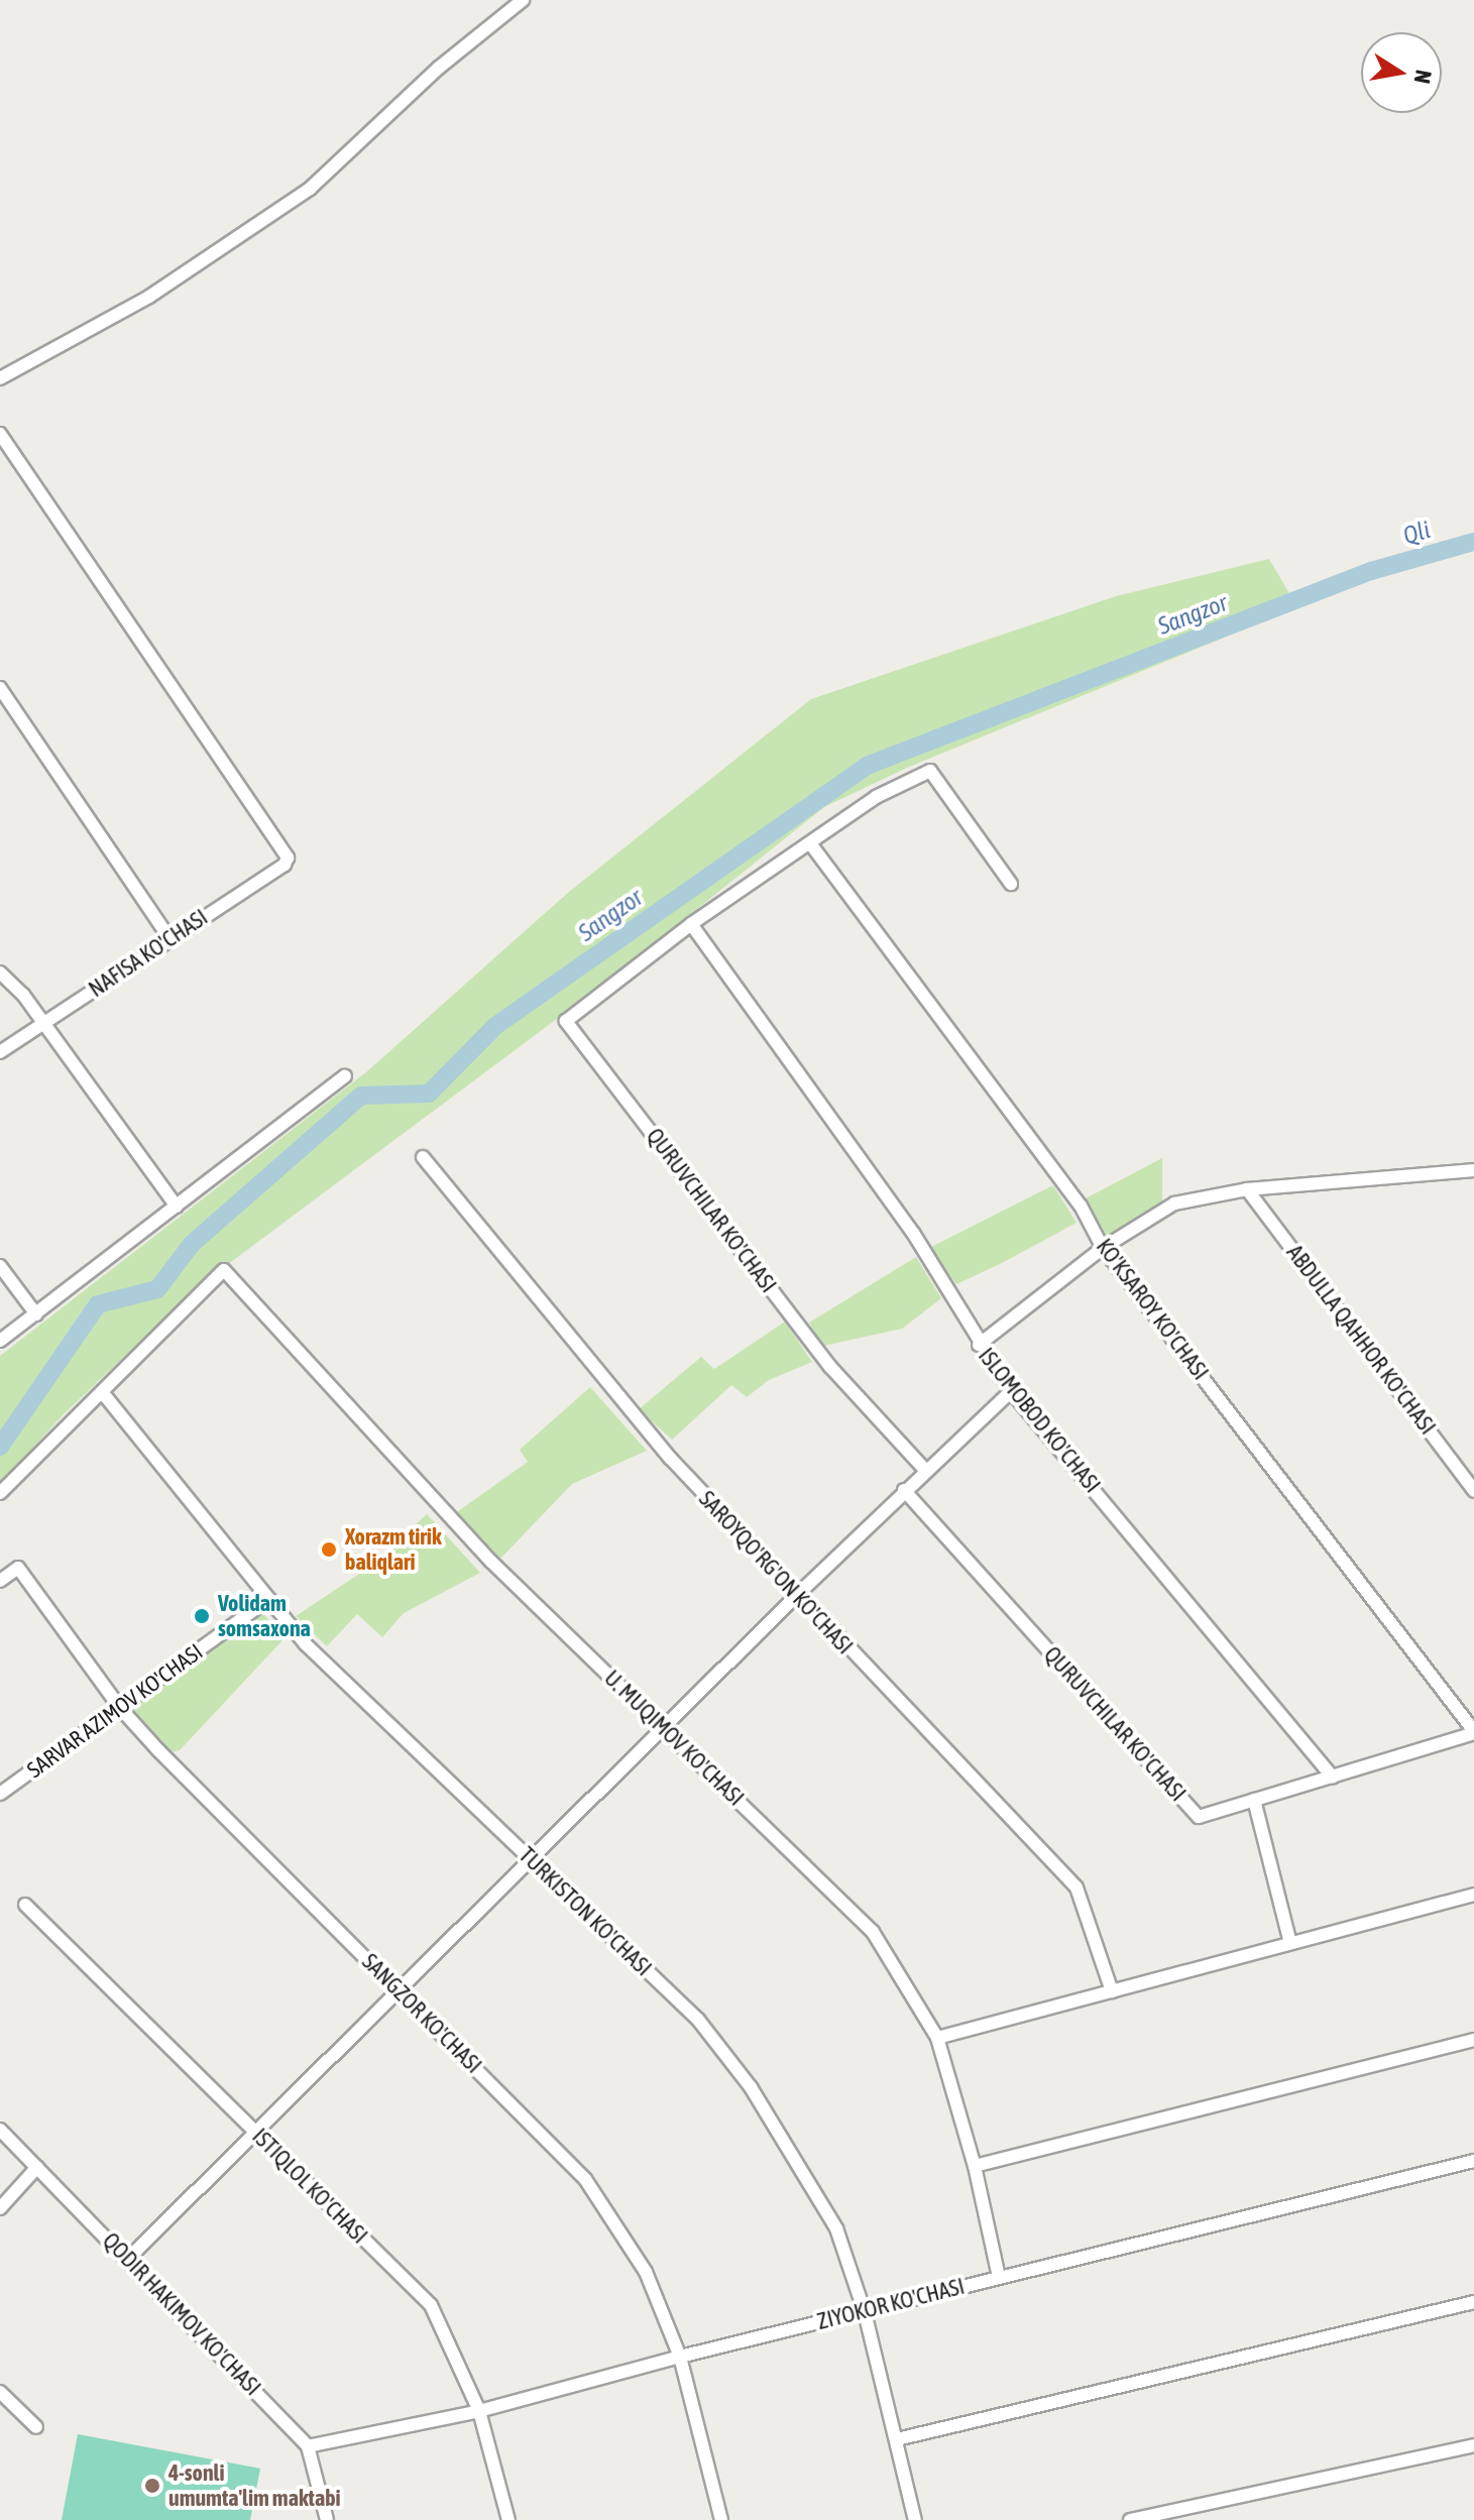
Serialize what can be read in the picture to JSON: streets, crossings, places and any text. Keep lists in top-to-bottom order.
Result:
{
  "streets": {
    "street": [
      "NAFISA KO'CHASI",
      "QURUVCHILAR KO'CHASI",
      "KO'KSAROY KO'CHASI",
      "ABDULLA QAHHOR KO'CHASI",
      "ISLOMOBOD KO'CHASI",
      "SAROYQO'RG'ON KO'CHASI",
      "SARVAR AZIMOV KO'CHASI",
      "U. MUQIMOV KO'CHASI",
      "TURKISTON KO'CHASI",
      "SANGZOR KO'CHASI",
      "ISTIQLOL KO'CHASI",
      "ZIYOKOR KO'CHASI",
      "QODIR HAKIMOV KO'CHASI"
    ]
  },
  "crossings": [
    ["QURUVCHILAR KO'CHASI", "KO'KSAROY KO'CHASI"],
    ["QURUVCHILAR KO'CHASI", "ISLOMOBOD KO'CHASI"],
    ["SARVAR AZIMOV KO'CHASI", "TURKISTON KO'CHASI"],
    ["SARVAR AZIMOV KO'CHASI", "SANGZOR KO'CHASI"],
    ["U. MUQIMOV KO'CHASI", "TURKISTON KO'CHASI"],
    ["U. MUQIMOV KO'CHASI", "ZIYOKOR KO'CHASI"],
    ["TURKISTON KO'CHASI", "ZIYOKOR KO'CHASI"],
    ["SANGZOR KO'CHASI", "ZIYOKOR KO'CHASI"],
    ["ISTIQLOL KO'CHASI", "ZIYOKOR KO'CHASI"],
    ["ZIYOKOR KO'CHASI", "QODIR HAKIMOV KO'CHASI"]
  ],
  "water": ["Qli", "Sangzor"],
  "places": ["Xorazm tirik baliqlari", "Volidam somsaxona", "4-sonli umumta'lim maktabi"],
  "north": "right"
}
